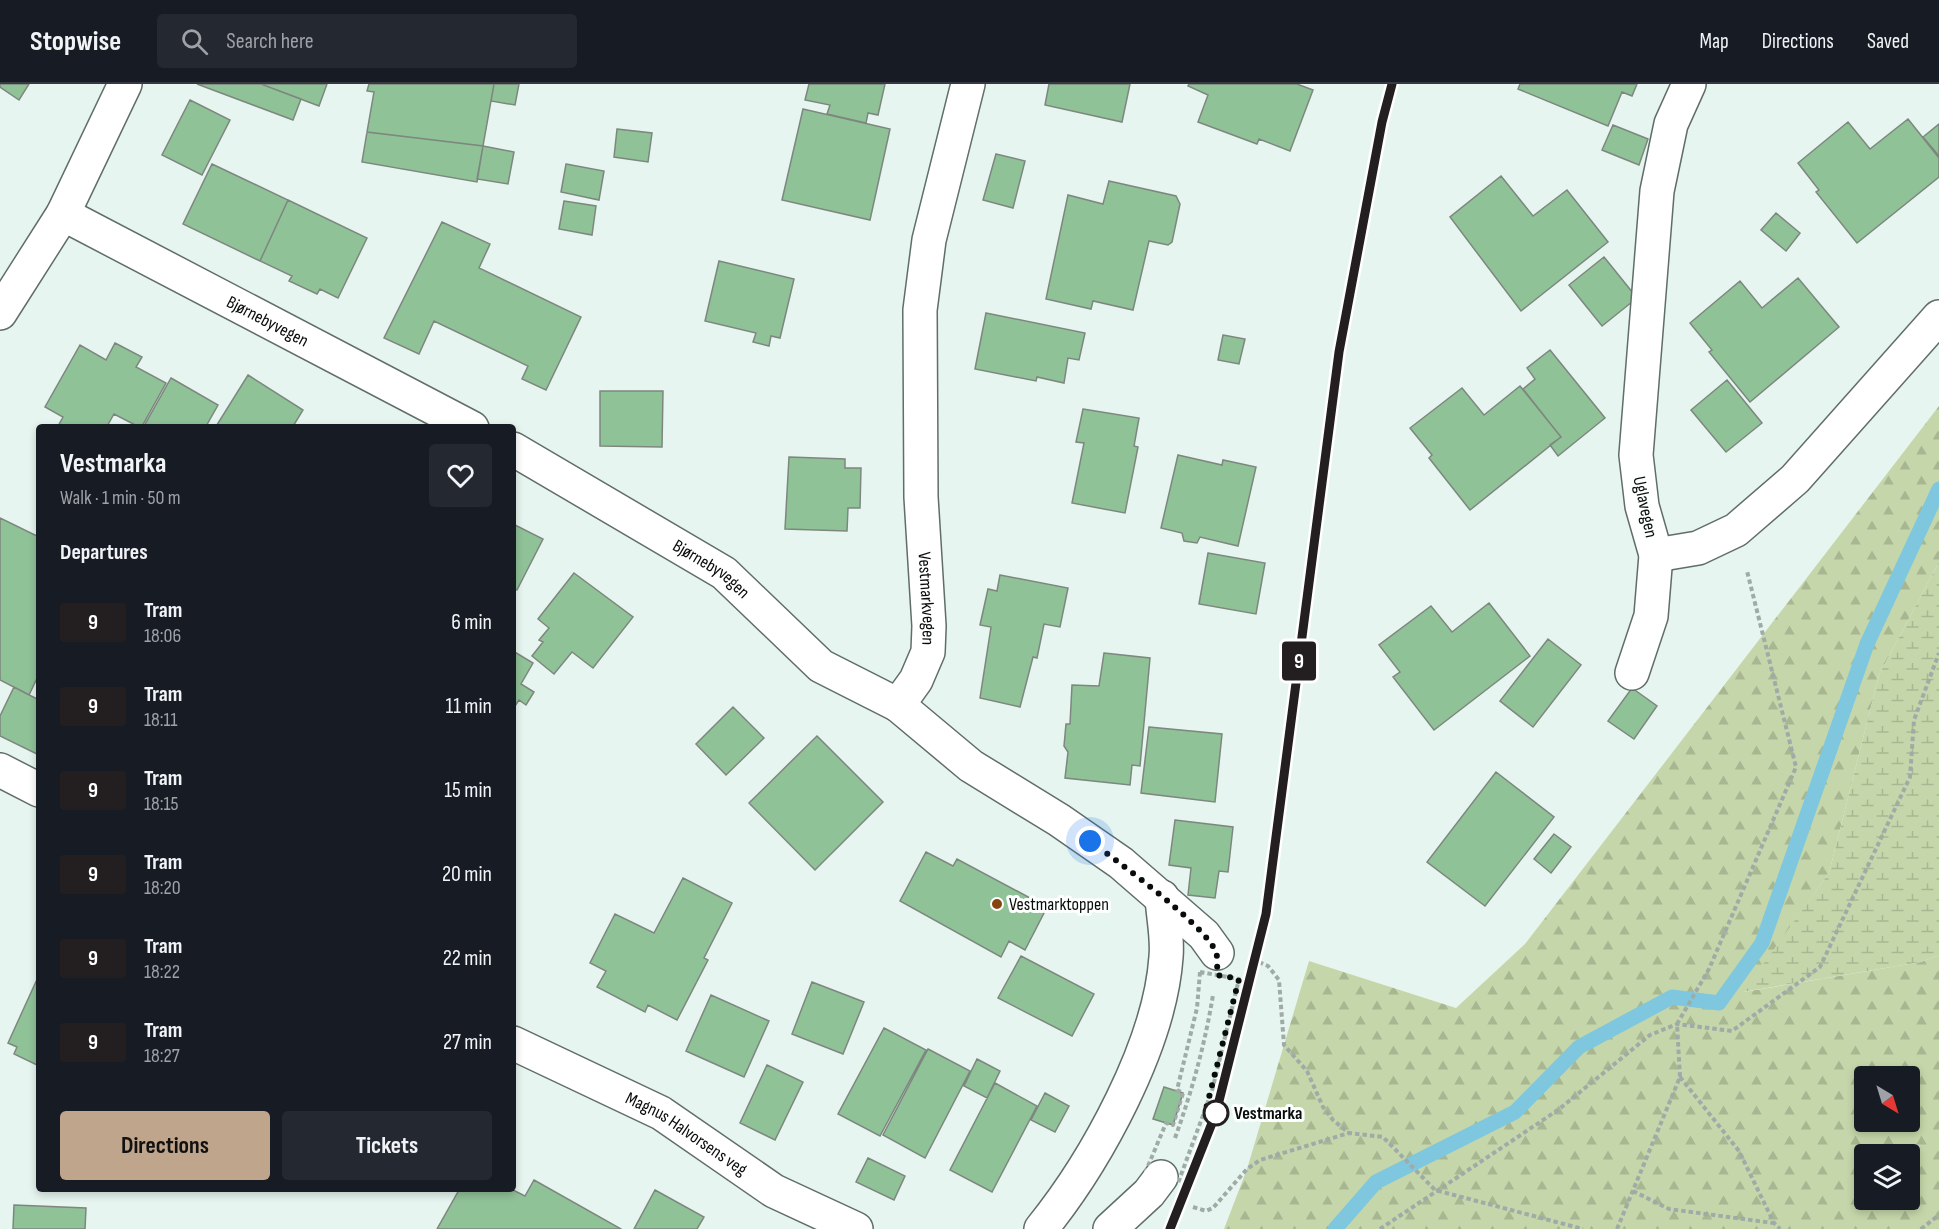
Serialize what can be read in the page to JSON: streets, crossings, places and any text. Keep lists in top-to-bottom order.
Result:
{
  "streets": {
    "street": [
      "Bjørnebyvegen",
      "Uglavegen",
      "Vestmarkvegen",
      "Magnus Halvorsens veg"
    ]
  },
  "crossings": [
    ["Bjørnebyvegen", "Vestmarkvegen"]
  ],
  "places": ["Vestmarktoppen", "Vestmarka"],
  "lines": ["tram line 9"],
  "north": "bottom right",
  "page": {
    "header": "Stopwise",
    "search": "Search here",
    "nav": ["Map", "Directions", "Saved"],
    "on_map": "9",
    "heading": [
      ["Vestmarka", "Walk · 1 min · 50 m"],
      "Departures"
    ],
    "list": [
      {
        "mark": "9",
        "name": "Tram",
        "note": "18:06",
        "value": "6 min"
      },
      {
        "mark": "9",
        "name": "Tram",
        "note": "18:11",
        "value": "11 min"
      },
      {
        "mark": "9",
        "name": "Tram",
        "note": "18:15",
        "value": "15 min"
      },
      {
        "mark": "9",
        "name": "Tram",
        "note": "18:20",
        "value": "20 min"
      },
      {
        "mark": "9",
        "name": "Tram",
        "note": "18:22",
        "value": "22 min"
      },
      {
        "mark": "9",
        "name": "Tram",
        "note": "18:27",
        "value": "27 min"
      }
    ],
    "buttons": ["Directions", "Tickets"]
  }
}
